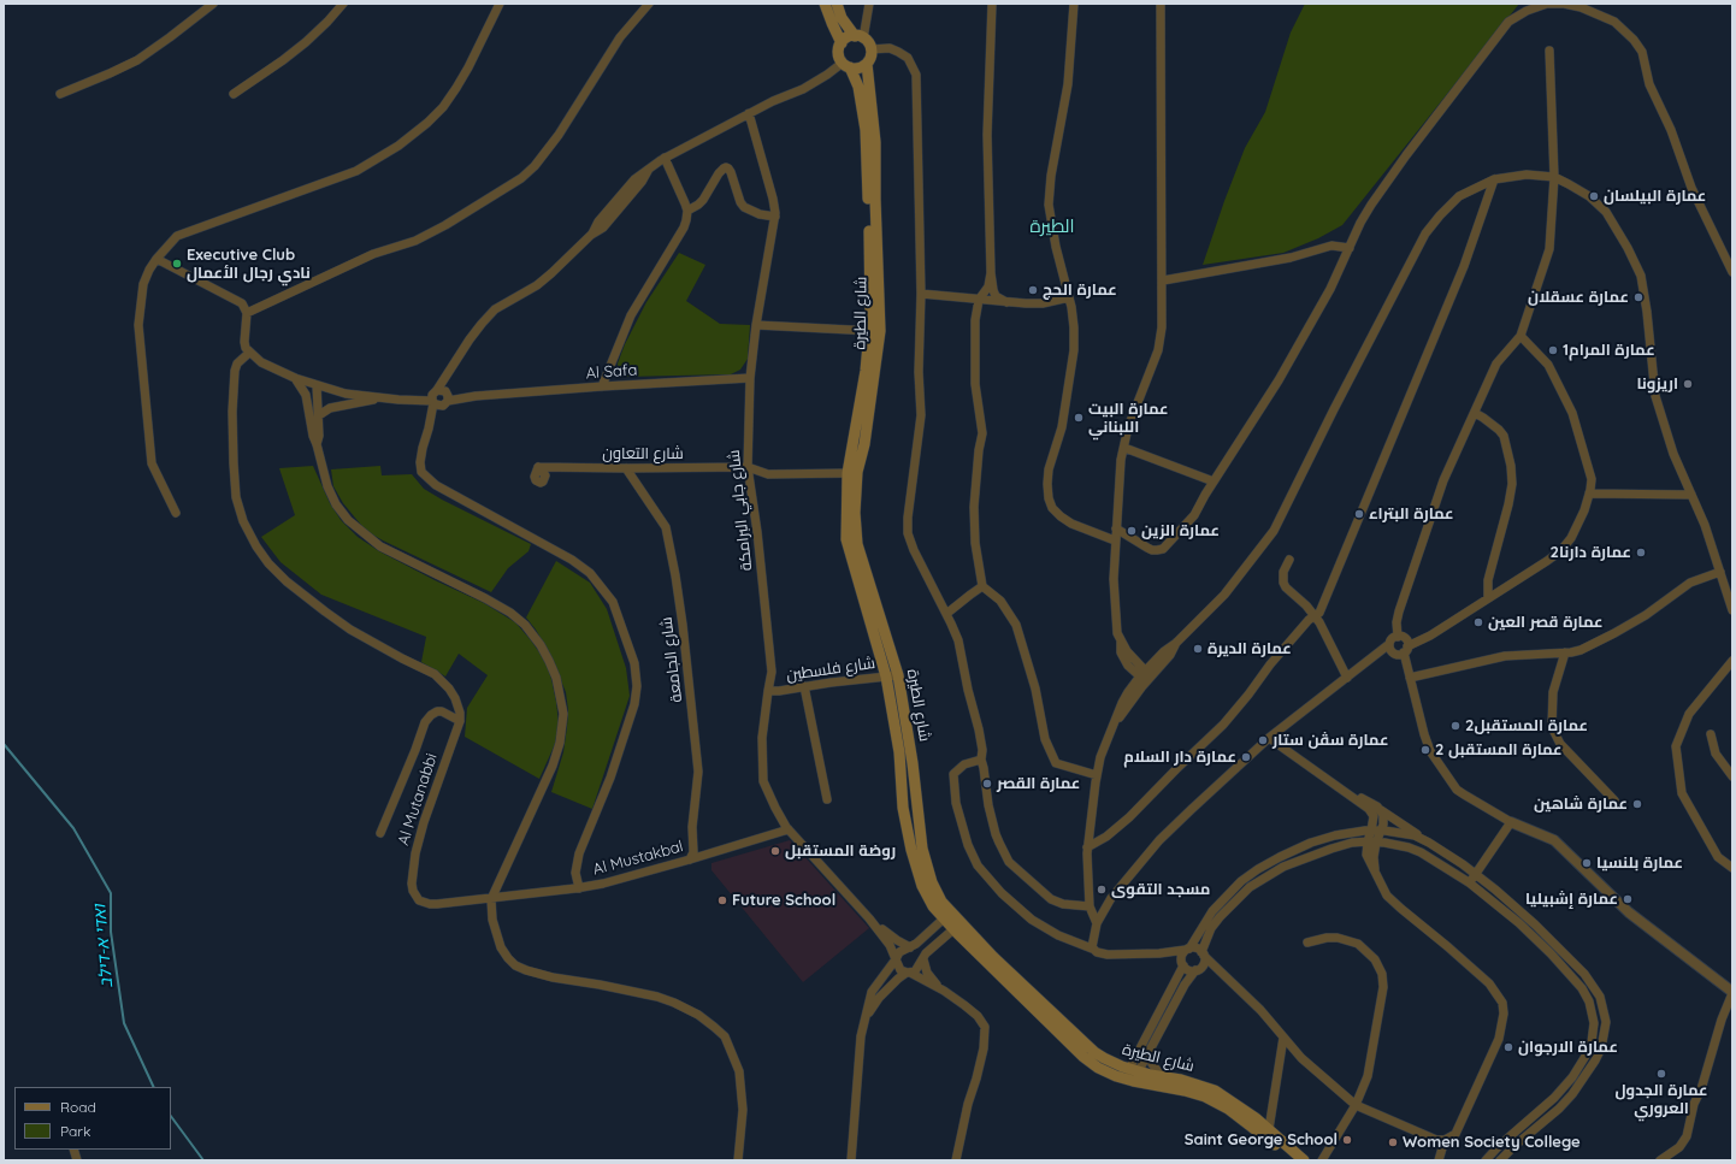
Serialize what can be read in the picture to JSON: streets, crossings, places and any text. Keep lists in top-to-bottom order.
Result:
{
  "streets": {
    "main road": ["شارع الطيرة"],
    "street": [
      "Al Safa",
      "شارع التعاون",
      "شارع جابي البرامكة",
      "شارع الجامعة",
      "شارع فلسطين",
      "Al Mutanabbi",
      "Al Mustakbal"
    ]
  },
  "crossings": [
    ["شارع الطيرة", "شارع التعاون"],
    ["شارع الطيرة", "شارع فلسطين"],
    ["Al Safa", "شارع جابي البرامكة"],
    ["شارع التعاون", "شارع جابي البرامكة"],
    ["شارع التعاون", "شارع الجامعة"],
    ["شارع جابي البرامكة", "شارع فلسطين"],
    ["شارع جابي البرامكة", "Al Mustakbal"],
    ["شارع الجامعة", "Al Mustakbal"],
    ["Al Mutanabbi", "Al Mustakbal"]
  ],
  "districts": ["الطيرة"],
  "water": ["ואדי א-דילב"],
  "places": [
    "عمارة البيلسان",
    "Executive Club نادي رجال الأعمال",
    "عمارة الحج",
    "عمارة عسقلان",
    "عمارة المرام1",
    "اريزونا",
    "عمارة البيت اللبناني",
    "عمارة البتراء",
    "عمارة الزين",
    "عمارة دارنا2",
    "عمارة قصر العين",
    "عمارة الديرة",
    "عمارة المستقبل2",
    "عمارة سڤن ستار",
    "عمارة المستقبل 2",
    "عمارة دار السلام",
    "عمارة القصر",
    "عمارة شاهين",
    "روضة المستقبل",
    "عمارة بلنسيا",
    "مسجد التقوى",
    "عمارة إشبيليا",
    "Future School",
    "عمارة الارجوان",
    "عمارة الجدول العروري",
    "Saint George School",
    "Women Society College"
  ],
  "legend": ["Road", "Park"]
}
